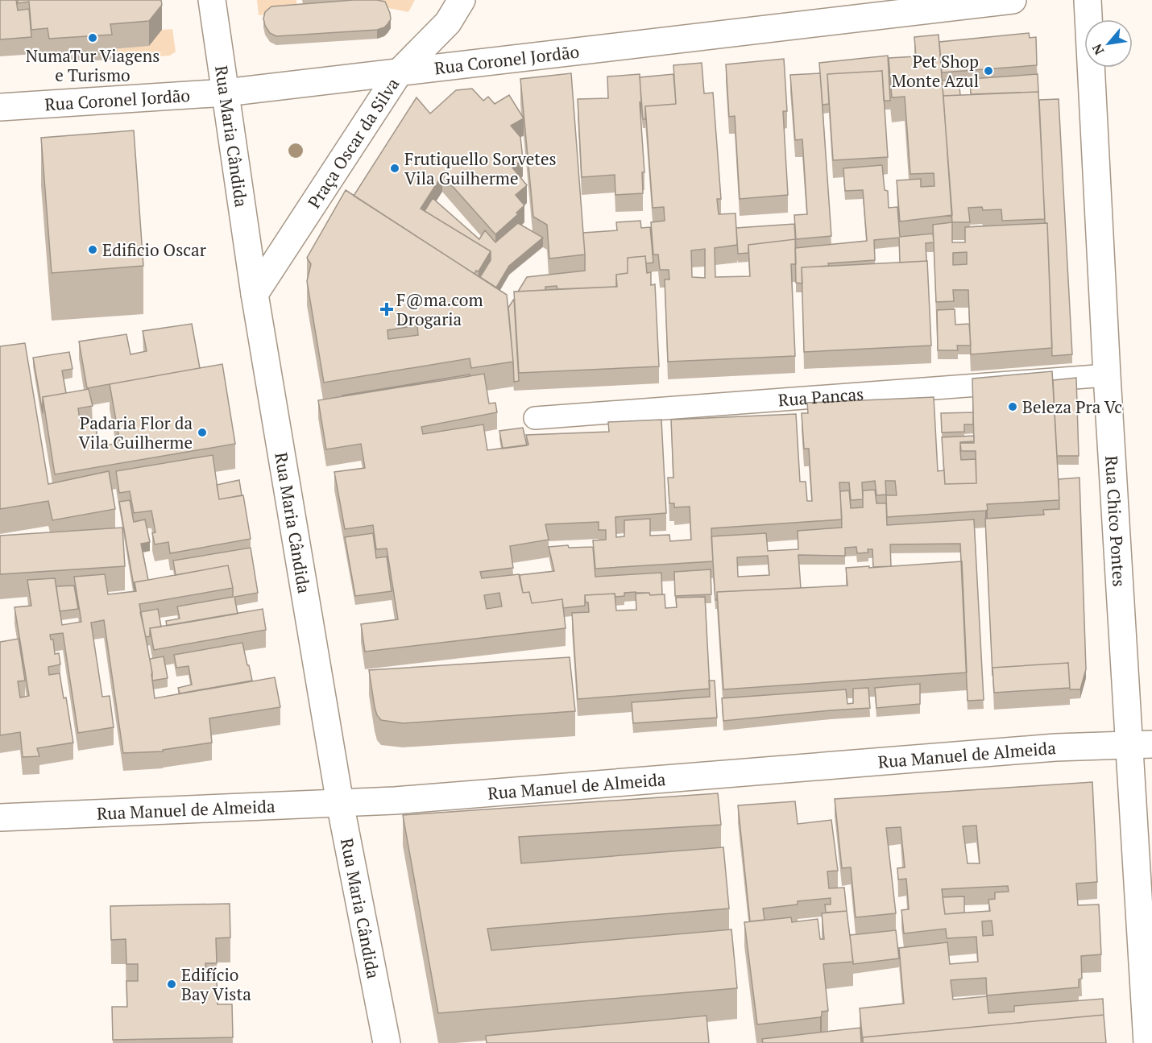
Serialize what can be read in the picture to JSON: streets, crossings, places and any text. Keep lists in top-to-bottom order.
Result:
{
  "streets": {
    "street": [
      "Rua Coronel Jordão",
      "Rua Maria Cândida",
      "Praça Oscar da Silva",
      "Rua Chico Pontes",
      "Rua Manuel de Almeida"
    ],
    "lane": ["Rua Pancas"]
  },
  "crossings": [
    ["Rua Coronel Jordão", "Rua Maria Cândida"],
    ["Rua Coronel Jordão", "Praça Oscar da Silva"],
    ["Rua Maria Cândida", "Praça Oscar da Silva"],
    ["Rua Maria Cândida", "Rua Manuel de Almeida"],
    ["Rua Pancas", "Rua Chico Pontes"],
    ["Rua Chico Pontes", "Rua Manuel de Almeida"]
  ],
  "places": {
    "other": [
      "NumaTur Viagens e Turismo",
      "Pet Shop Monte Azul",
      "Frutiquello Sorvetes Vila Guilherme",
      "Edificio Oscar",
      "Beleza Pra Vc",
      "Padaria Flor da Vila Guilherme",
      "Edifício Bay Vista"
    ],
    "health": ["F@ma.com Drogaria"]
  },
  "north": "bottom left"
}
